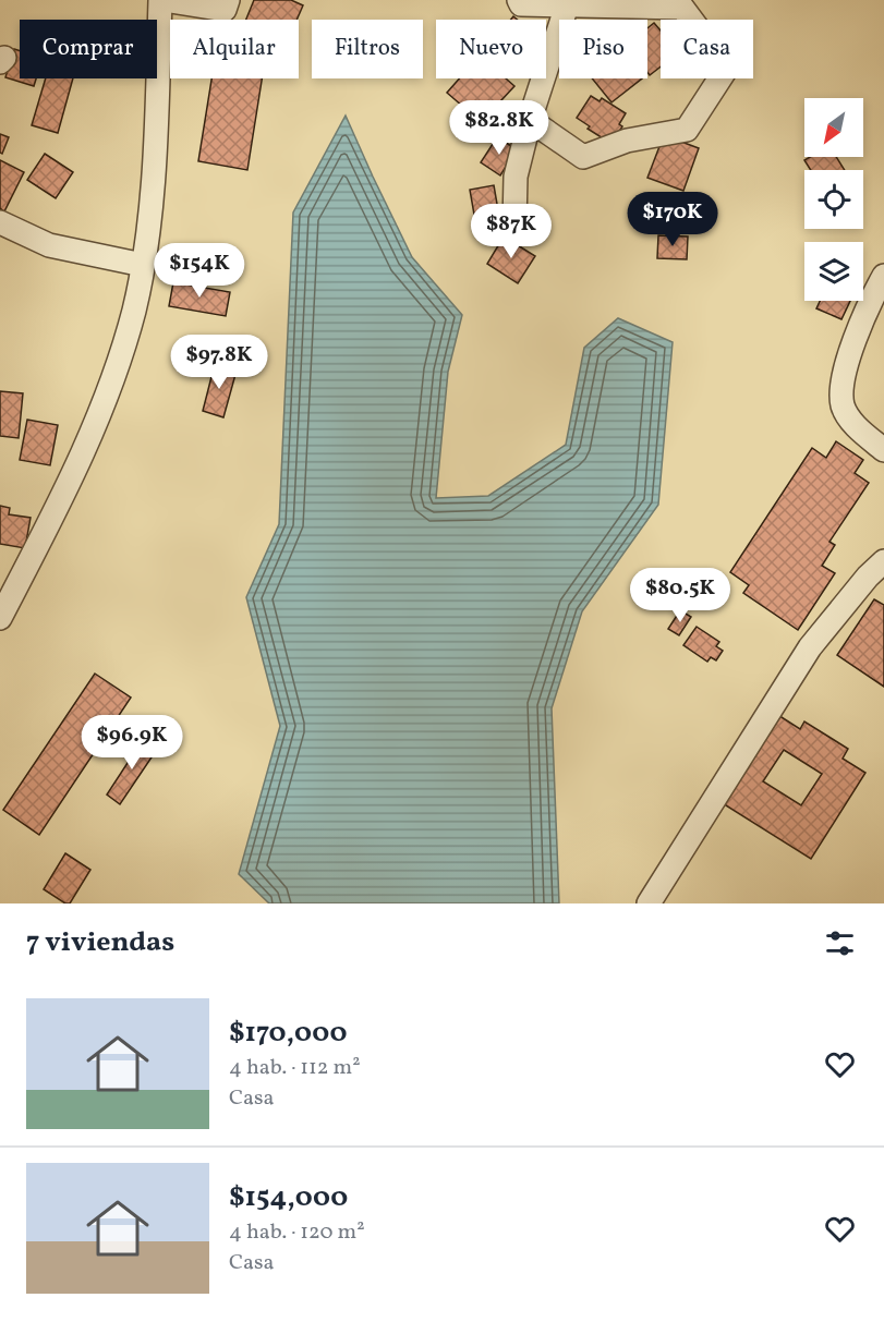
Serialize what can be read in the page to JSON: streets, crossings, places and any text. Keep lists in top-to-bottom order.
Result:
{
  "north": "bottom left",
  "page": {
    "chip": [
      "Comprar",
      "Alquilar",
      "Filtros",
      "Nuevo",
      "Piso",
      "Casa"
    ],
    "price": [
      "$82.8K",
      "$170K",
      "$87K",
      "$154K",
      "$97.8K",
      "$80.5K",
      "$96.9K"
    ],
    "heading": "7 viviendas",
    "list": [
      {
        "name": "$170,000",
        "note": "4 hab. · 112 m² · Casa"
      },
      {
        "name": "$154,000",
        "note": "4 hab. · 120 m² · Casa"
      }
    ]
  }
}
